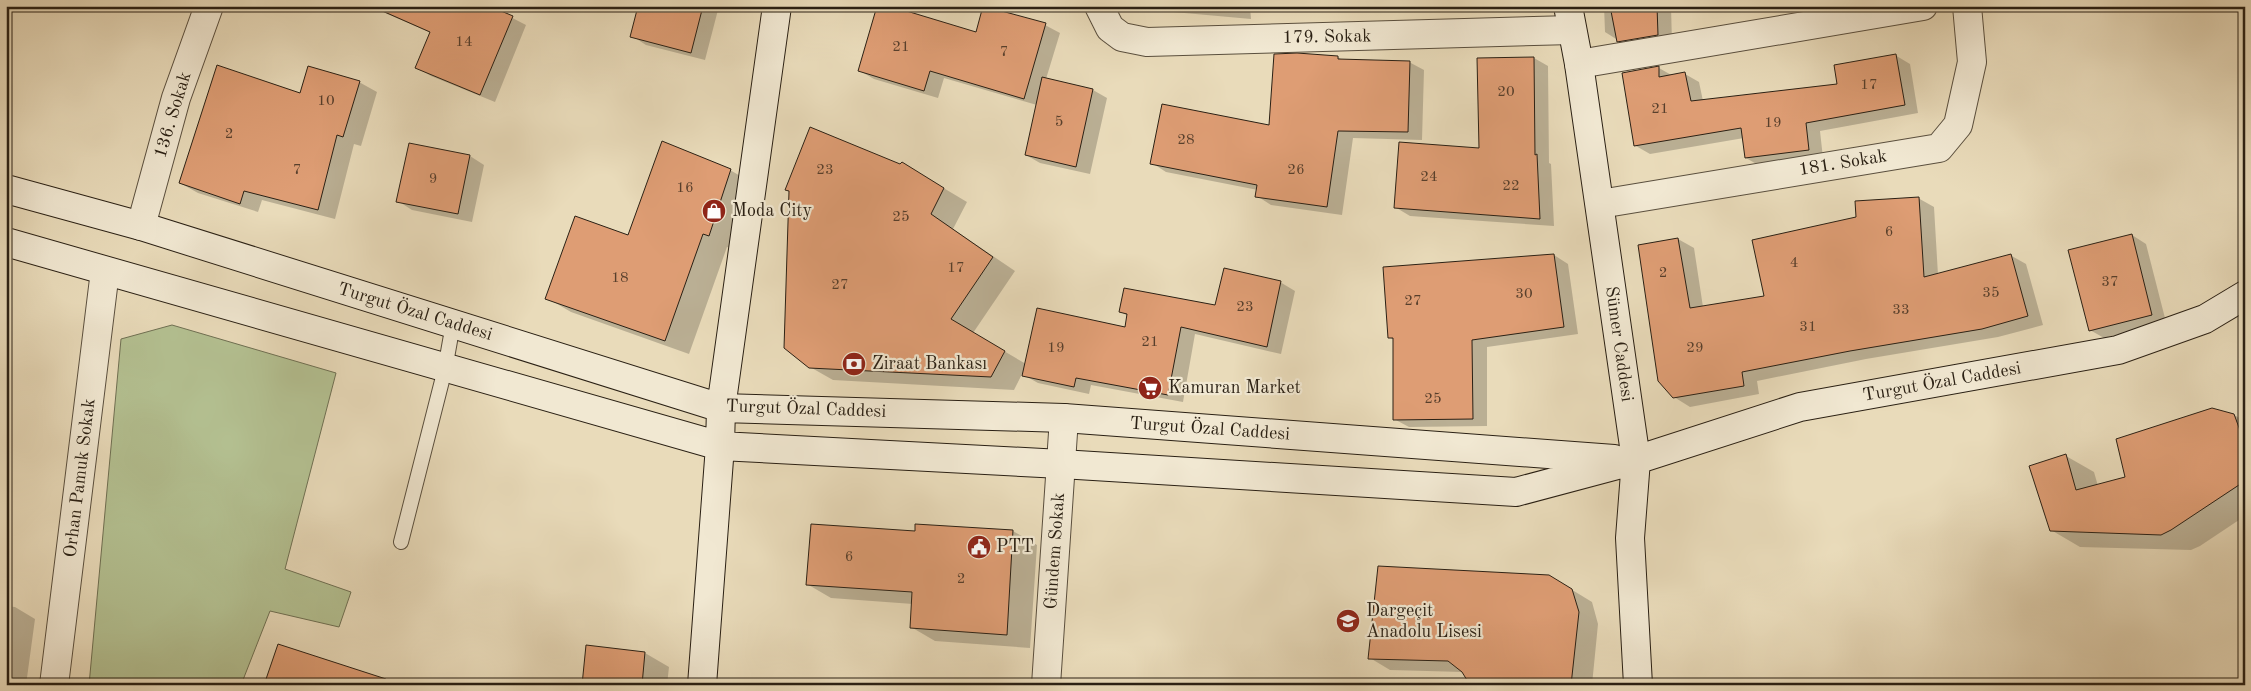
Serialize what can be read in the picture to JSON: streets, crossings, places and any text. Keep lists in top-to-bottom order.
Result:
{
  "streets": {
    "street": [
      "179. Sokak",
      "136. Sokak",
      "181. Sokak",
      "Turgut Özal Caddesi",
      "Sümer Caddesi",
      "Orhan Pamuk Sokak",
      "Gündem Sokak"
    ]
  },
  "crossings": [
    ["179. Sokak", "Sümer Caddesi"],
    ["136. Sokak", "Turgut Özal Caddesi"],
    ["181. Sokak", "Sümer Caddesi"],
    ["Turgut Özal Caddesi", "Sümer Caddesi"],
    ["Turgut Özal Caddesi", "Orhan Pamuk Sokak"],
    ["Turgut Özal Caddesi", "Gündem Sokak"]
  ],
  "places": {
    "shop": ["Moda City"],
    "bank": ["Ziraat Bankası"],
    "supermarket": ["Kamuran Market"],
    "public building": ["PTT"],
    "school or university": ["Dargeçit Anadolu Lisesi"]
  },
  "house_numbers": [
    "14",
    "21",
    "7",
    "17",
    "20",
    "10",
    "21",
    "5",
    "19",
    "2",
    "28",
    "7",
    "23",
    "26",
    "24",
    "9",
    "22",
    "16",
    "25",
    "6",
    "4",
    "17",
    "2",
    "18",
    "37",
    "27",
    "35",
    "30",
    "27",
    "23",
    "33",
    "31",
    "21",
    "19",
    "29",
    "25",
    "6",
    "2"
  ]
}
